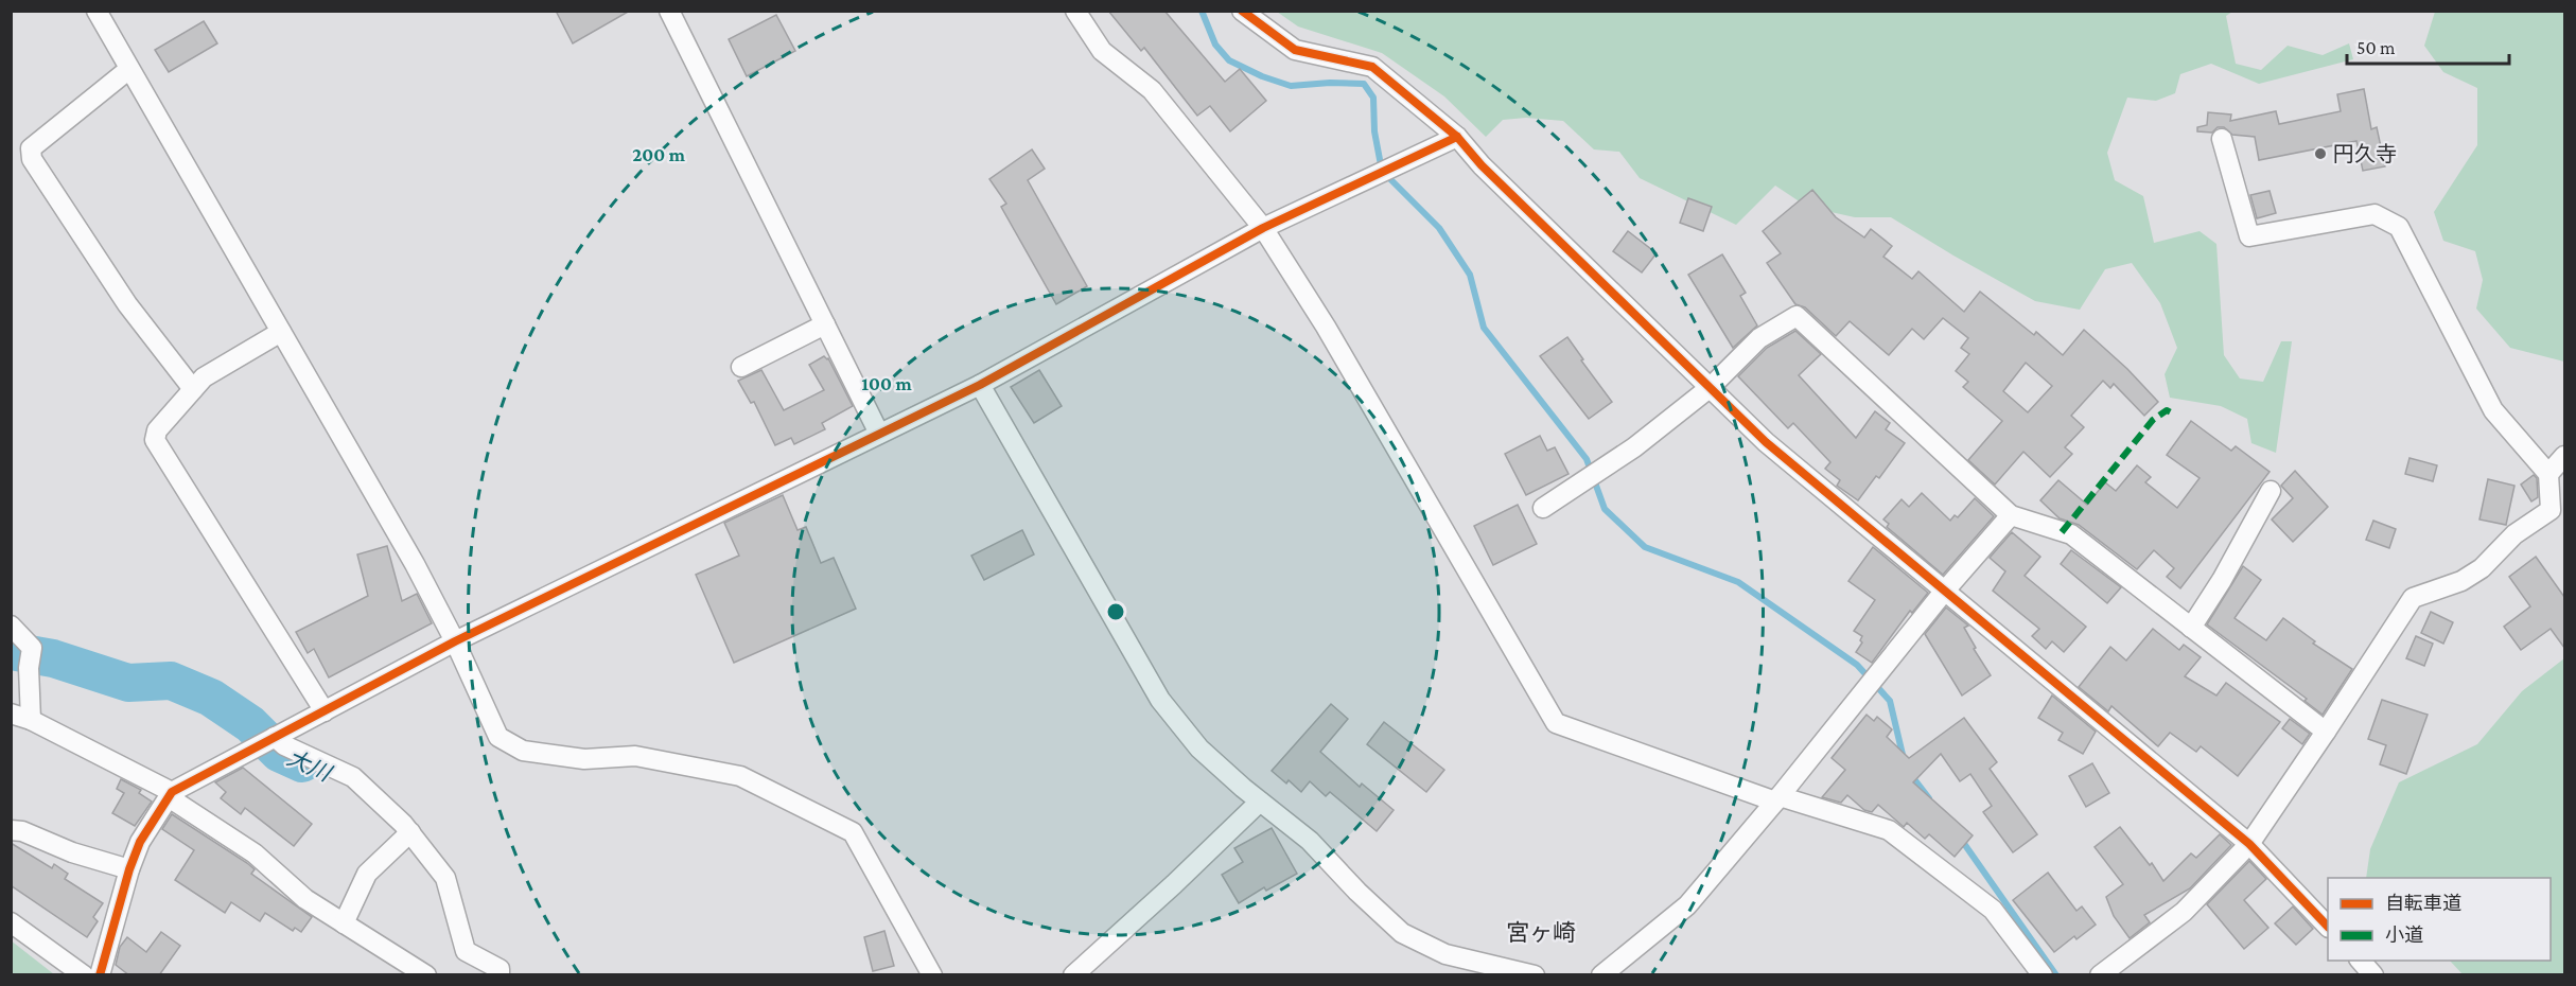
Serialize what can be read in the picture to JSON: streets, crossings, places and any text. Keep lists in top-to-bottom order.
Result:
{
  "districts": ["宮ヶ崎"],
  "water": ["大川"],
  "places": ["円久寺"],
  "legend": ["自転車道", "小道"],
  "scale_bar": "50 m",
  "rings": ["200 m", "100 m"]
}
